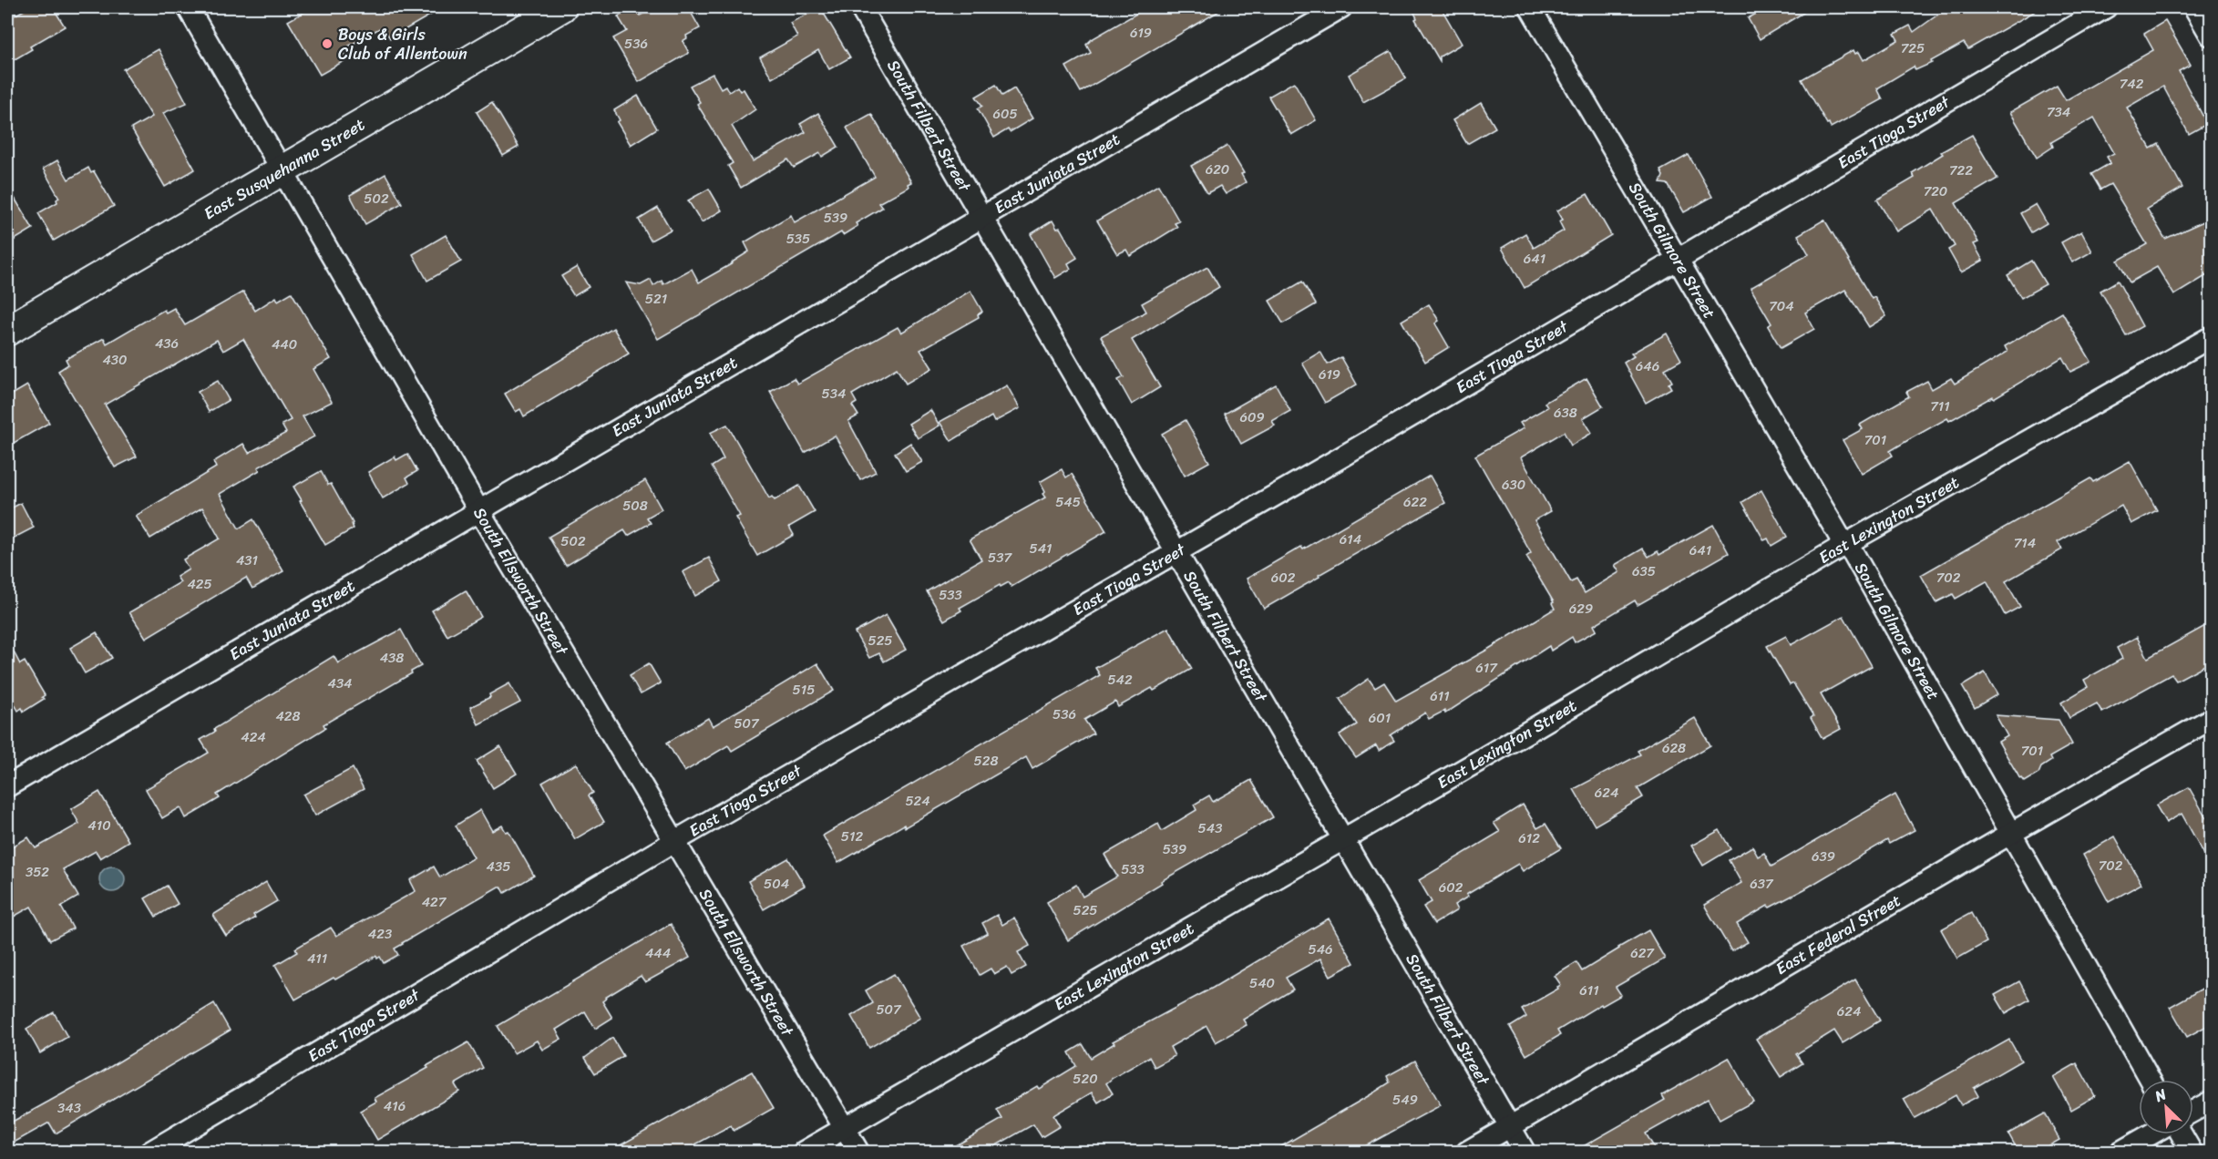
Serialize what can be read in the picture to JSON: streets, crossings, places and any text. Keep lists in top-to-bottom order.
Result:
{
  "streets": {
    "main road": ["East Susquehanna Street"],
    "street": [
      "South Filbert Street",
      "East Tioga Street",
      "East Juniata Street",
      "South Gilmore Street",
      "East Lexington Street",
      "South Ellsworth Street",
      "East Federal Street"
    ]
  },
  "crossings": [
    ["South Filbert Street", "East Tioga Street"],
    ["South Filbert Street", "East Juniata Street"],
    ["South Filbert Street", "East Lexington Street"],
    ["South Filbert Street", "East Federal Street"],
    ["East Tioga Street", "South Gilmore Street"],
    ["East Tioga Street", "South Ellsworth Street"],
    ["East Susquehanna Street", "South Ellsworth Street"],
    ["East Juniata Street", "South Ellsworth Street"],
    ["South Gilmore Street", "East Lexington Street"],
    ["South Gilmore Street", "East Federal Street"],
    ["East Lexington Street", "South Ellsworth Street"]
  ],
  "places": ["Boys & Girls Club of Allentown"],
  "house_numbers": [
    "619",
    "536",
    "725",
    "742",
    "734",
    "605",
    "620",
    "722",
    "720",
    "502",
    "539",
    "535",
    "641",
    "521",
    "704",
    "436",
    "440",
    "430",
    "646",
    "619",
    "534",
    "711",
    "638",
    "609",
    "701",
    "630",
    "545",
    "622",
    "508",
    "614",
    "502",
    "714",
    "541",
    "641",
    "537",
    "431",
    "635",
    "602",
    "702",
    "425",
    "533",
    "629",
    "525",
    "438",
    "617",
    "542",
    "434",
    "515",
    "611",
    "536",
    "428",
    "601",
    "507",
    "424",
    "628",
    "701",
    "528",
    "624",
    "524",
    "410",
    "543",
    "512",
    "612",
    "539",
    "639",
    "702",
    "435",
    "533",
    "352",
    "504",
    "637",
    "602",
    "427",
    "525",
    "423",
    "546",
    "444",
    "627",
    "411",
    "540",
    "611",
    "507",
    "624",
    "520",
    "549",
    "416",
    "343"
  ],
  "north": "top left"
}
